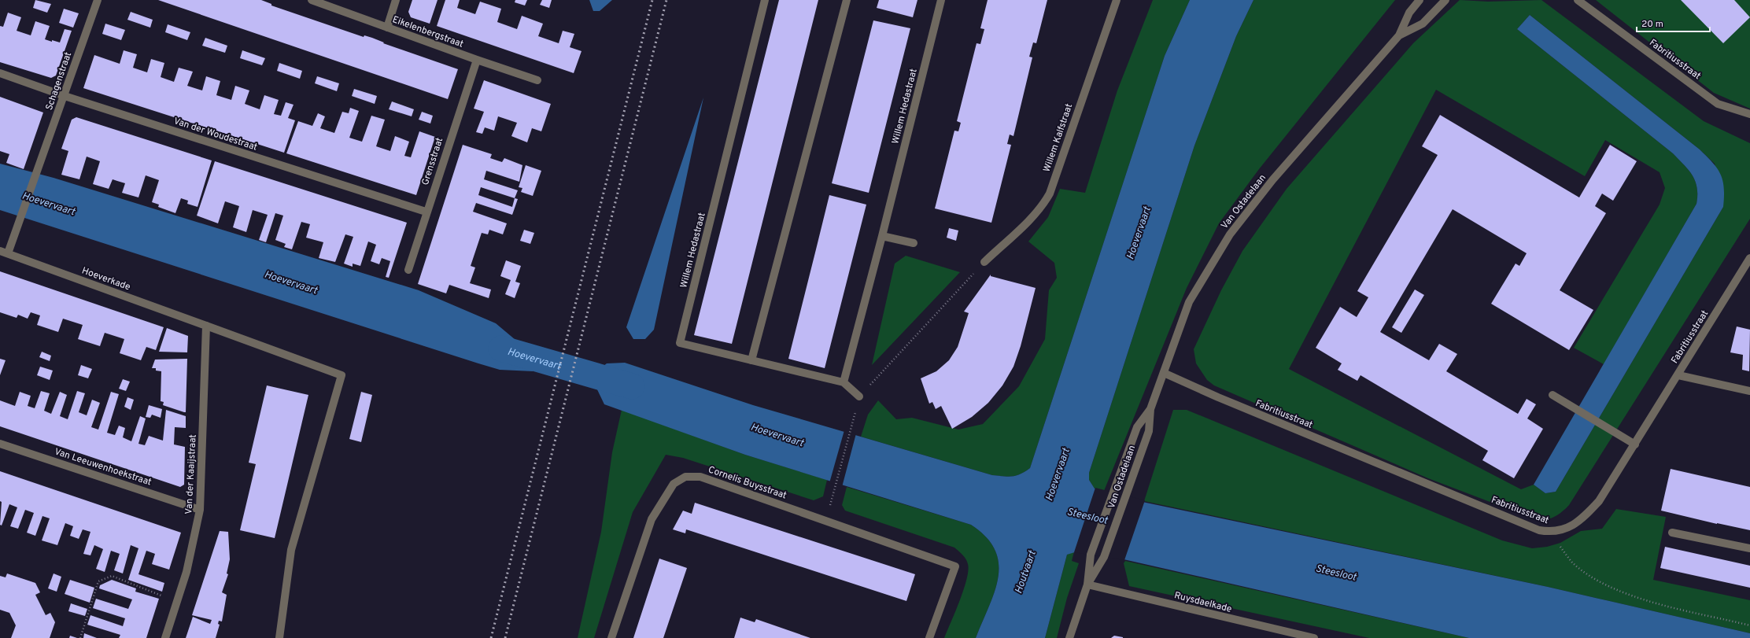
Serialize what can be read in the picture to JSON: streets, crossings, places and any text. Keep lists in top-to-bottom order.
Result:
{
  "streets": {
    "street": [
      "Eikelenbergstraat",
      "Fabritiusstraat",
      "Schagenstraat",
      "Willem Hedastraat",
      "Van der Woudestraat",
      "Willem Kalfstraat",
      "Grensstraat",
      "Van Ostadelaan",
      "Hoeverkade",
      "Van Leeuwenhoekstraat",
      "Van der Kaaijstraat",
      "Cornelis Buysstraat",
      "Ruysdaelkade"
    ]
  },
  "crossings": [
    ["Eikelenbergstraat", "Grensstraat"],
    ["Fabritiusstraat", "Van Ostadelaan"],
    ["Schagenstraat", "Van der Woudestraat"],
    ["Schagenstraat", "Hoeverkade"],
    ["Van der Woudestraat", "Grensstraat"],
    ["Van Ostadelaan", "Ruysdaelkade"],
    ["Hoeverkade", "Van der Kaaijstraat"],
    ["Van Leeuwenhoekstraat", "Van der Kaaijstraat"]
  ],
  "water": ["Hoevervaart", "Steesloot", "Houtvaart"],
  "scale_bar": "20 m"
}
